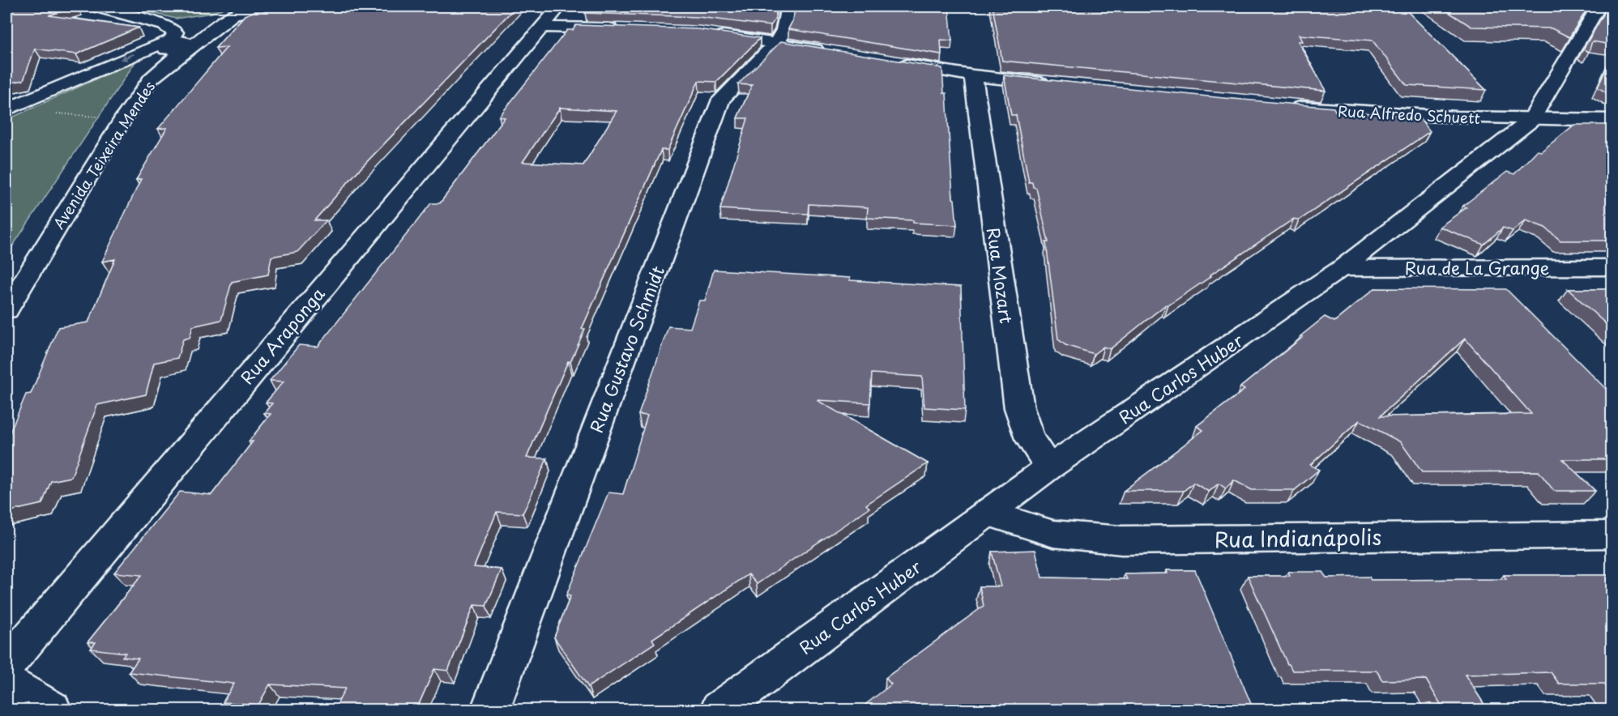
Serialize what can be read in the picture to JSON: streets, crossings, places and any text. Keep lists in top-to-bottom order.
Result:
{
  "streets": {
    "street": [
      "Rua Alfredo Schuett",
      "Avenida Teixeira Mendes",
      "Rua de La Grange",
      "Rua Mozart",
      "Rua Araponga",
      "Rua Gustavo Schmidt",
      "Rua Carlos Huber",
      "Rua Indianápolis"
    ]
  },
  "crossings": [
    ["Rua Alfredo Schuett", "Rua Carlos Huber"],
    ["Rua de La Grange", "Rua Carlos Huber"],
    ["Rua Mozart", "Rua Carlos Huber"],
    ["Rua Carlos Huber", "Rua Indianápolis"]
  ]
}
